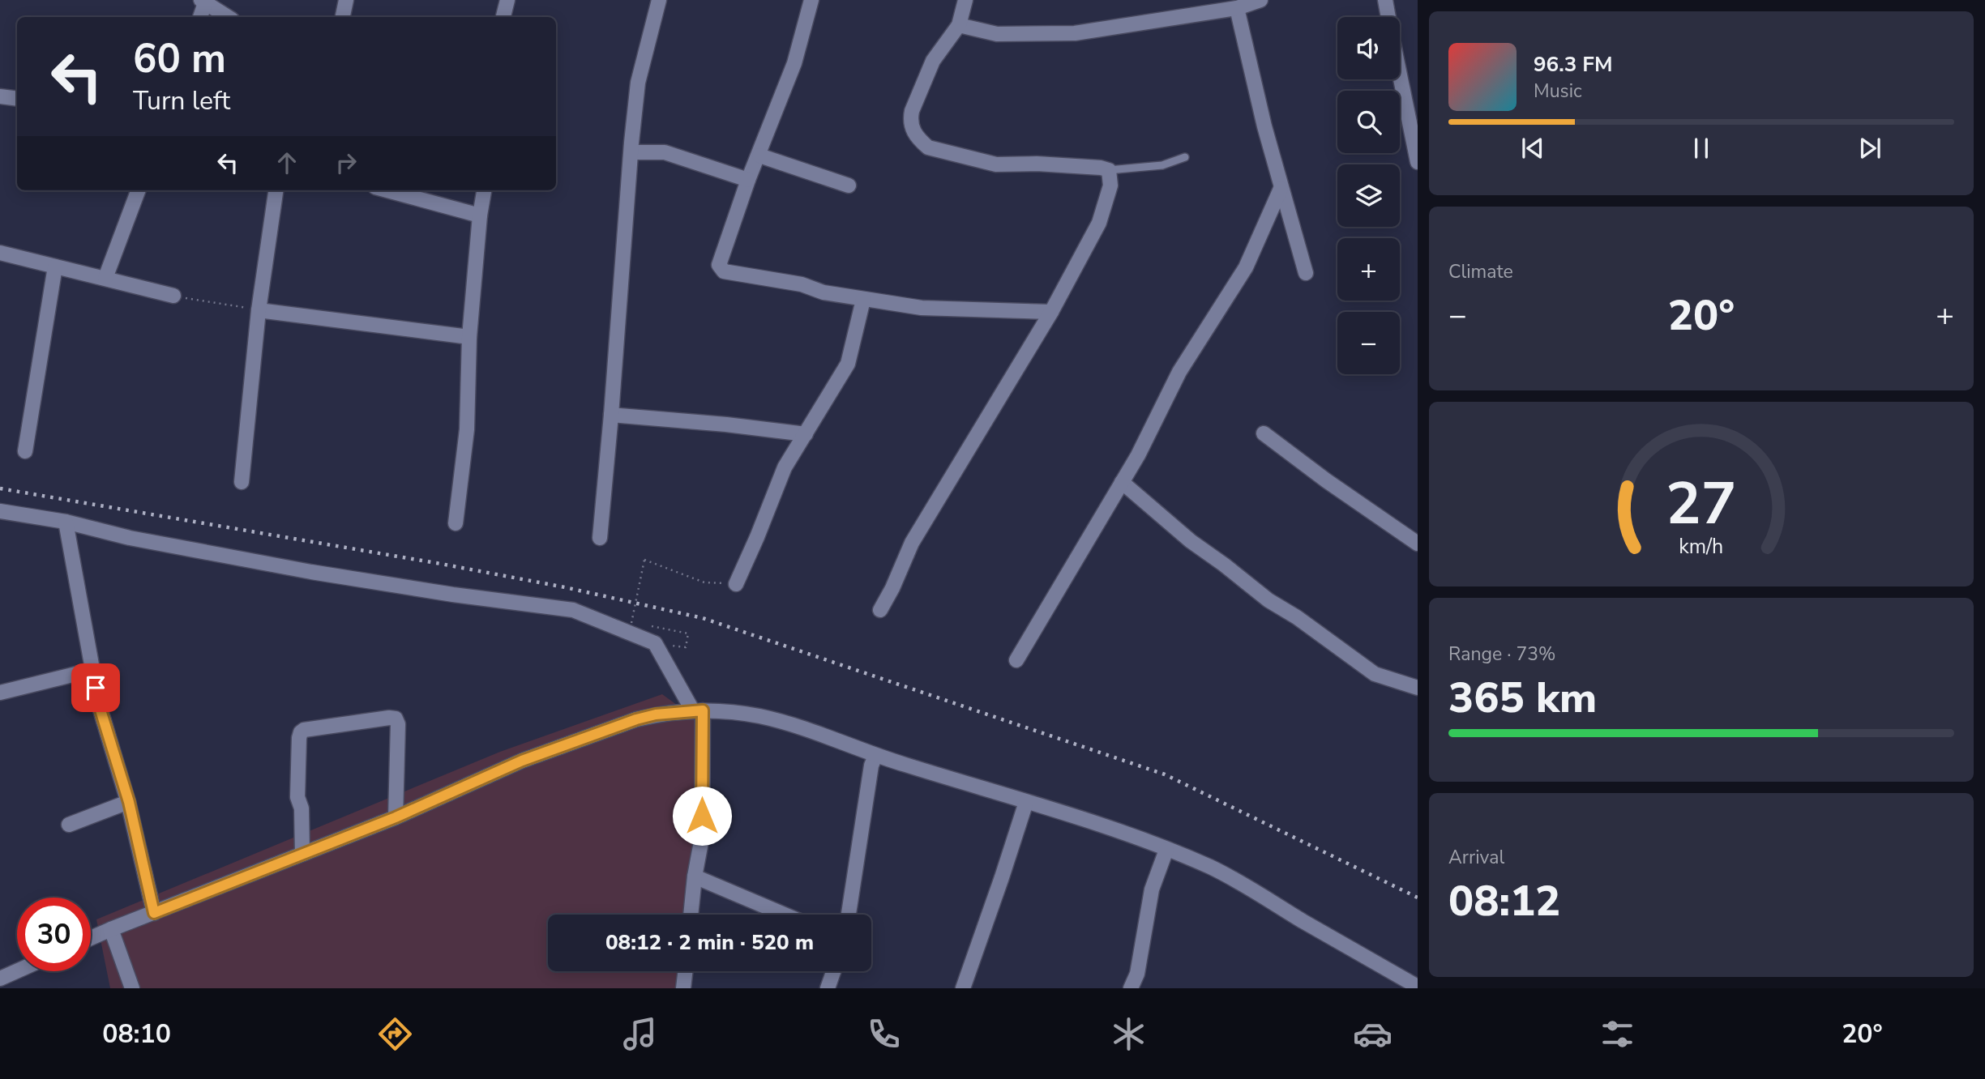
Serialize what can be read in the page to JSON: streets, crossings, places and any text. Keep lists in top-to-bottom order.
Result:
{
  "page": {
    "map_buttons": ["+", "−"],
    "turn": ["60 m", "Turn left"],
    "song": ["96.3 FM", "Music"],
    "tile": [
      "Climate",
      ["Range · 73%", "365 km"],
      ["Arrival", "08:12"]
    ],
    "heat": ["−", "20°", "+"],
    "limit": "30",
    "trip": "08:12 · 2 min · 520 m",
    "tabs": ["08:10", "20°"],
    "gauge": ["27", "km/h"]
  }
}
